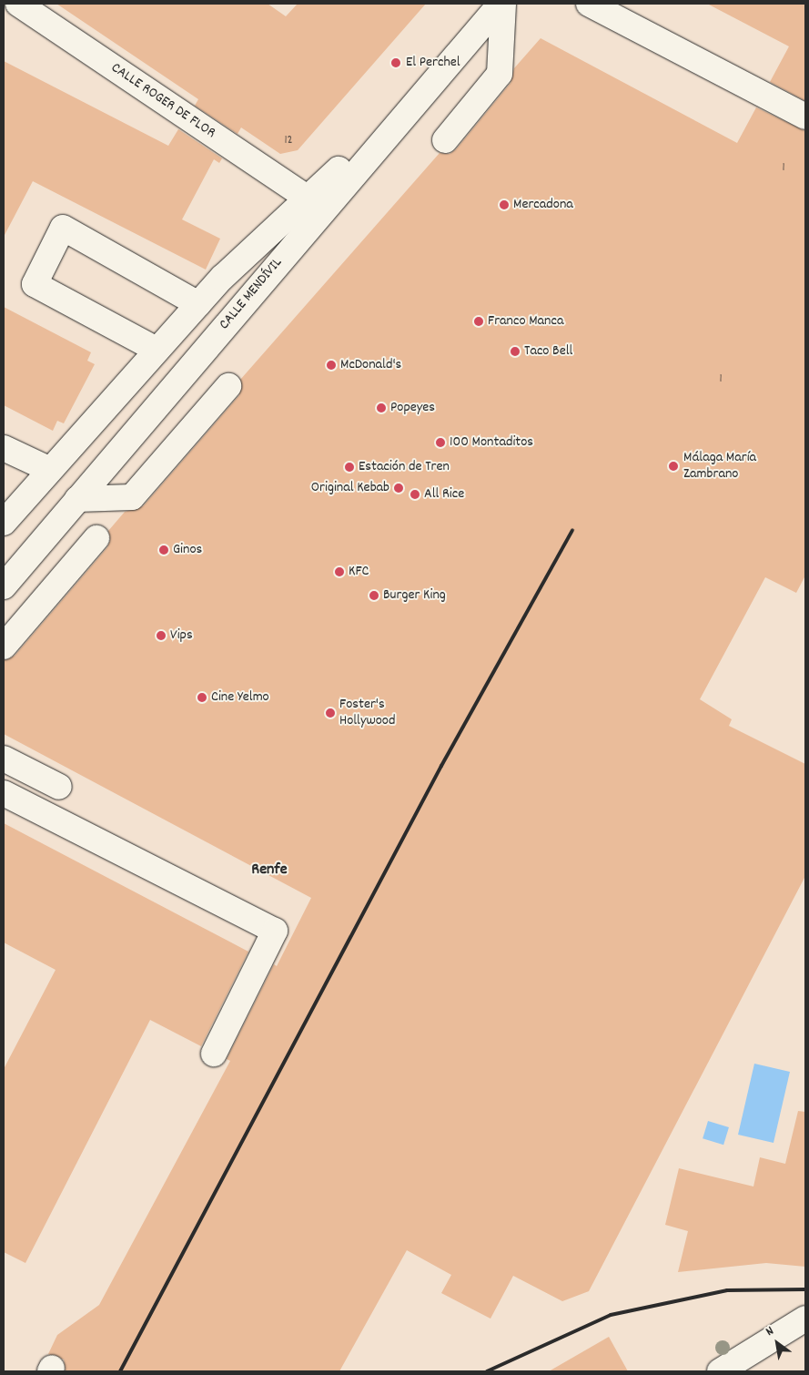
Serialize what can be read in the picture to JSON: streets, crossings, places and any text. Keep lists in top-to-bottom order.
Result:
{
  "streets": {
    "street": ["CALLE ROGER DE FLOR", "CALLE MENDÍVIL"]
  },
  "districts": ["Renfe"],
  "places": [
    "El Perchel",
    "Mercadona",
    "Franco Manca",
    "Taco Bell",
    "McDonald's",
    "Popeyes",
    "100 Montaditos",
    "Málaga María Zambrano",
    "Estación de Tren",
    "Original Kebab",
    "All Rice",
    "Ginos",
    "KFC",
    "Burger King",
    "Vips",
    "Cine Yelmo",
    "Foster's Hollywood"
  ],
  "house_numbers": ["12", "1", "1"],
  "north": "top left"
}
